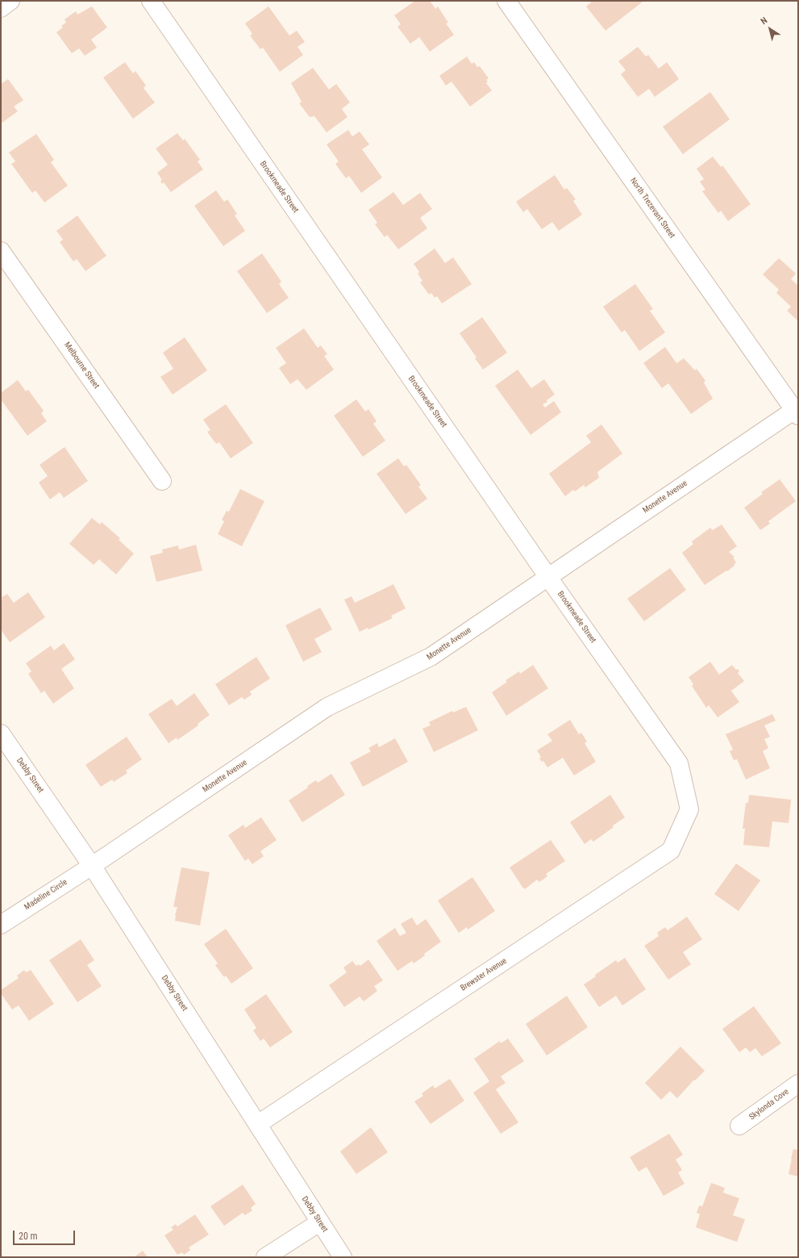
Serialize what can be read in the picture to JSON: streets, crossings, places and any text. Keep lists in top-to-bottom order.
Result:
{
  "streets": {
    "street": [
      "Brookmeade Street",
      "North Trezevant Street",
      "Melbourne Street",
      "Monette Avenue",
      "Debby Street",
      "Madeline Circle",
      "Brewster Avenue",
      "Skylonda Cove"
    ]
  },
  "crossings": [
    ["Brookmeade Street", "Monette Avenue"],
    ["Brookmeade Street", "Brewster Avenue"],
    ["North Trezevant Street", "Monette Avenue"],
    ["Monette Avenue", "Debby Street"],
    ["Monette Avenue", "Madeline Circle"],
    ["Debby Street", "Madeline Circle"],
    ["Debby Street", "Brewster Avenue"]
  ],
  "scale_bar": "20 m",
  "north": "top left"
}
